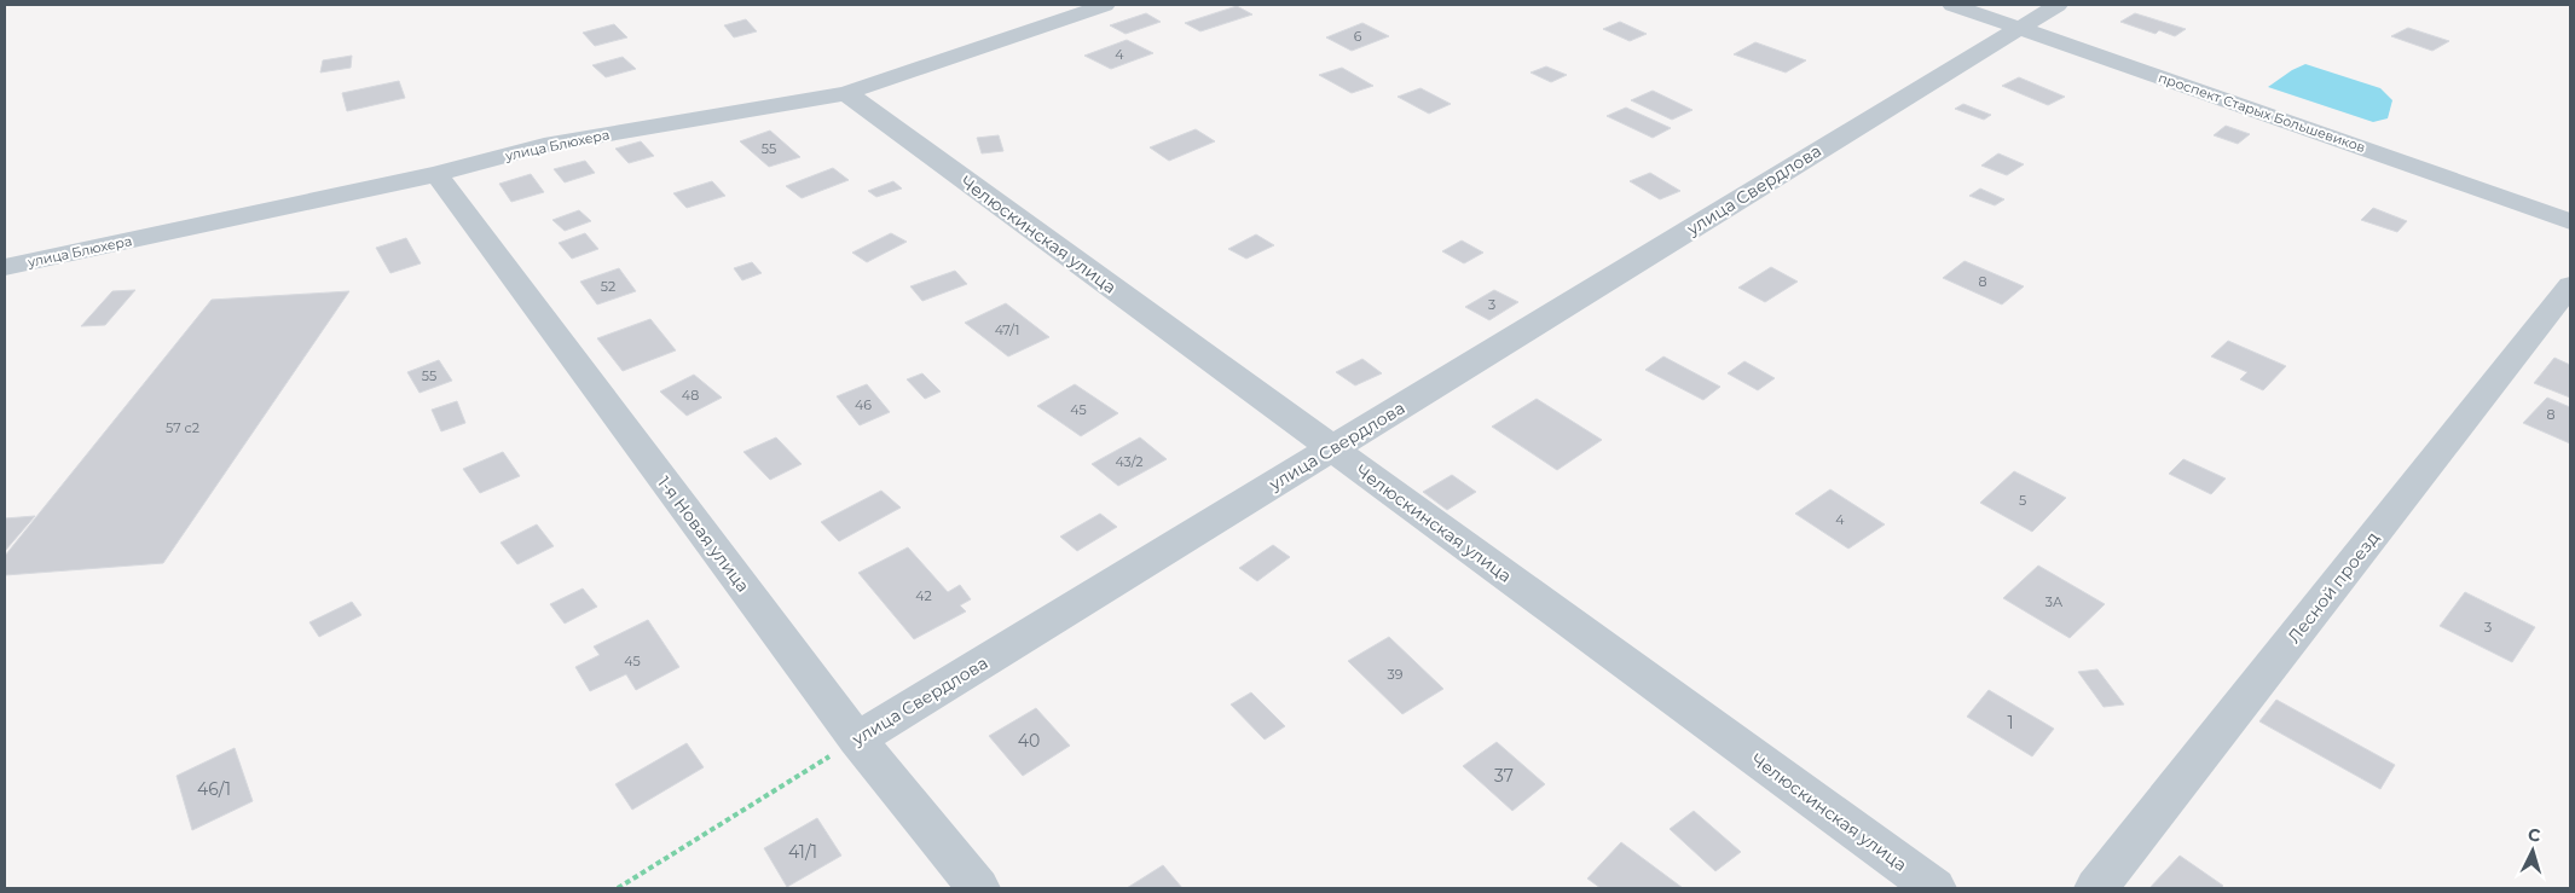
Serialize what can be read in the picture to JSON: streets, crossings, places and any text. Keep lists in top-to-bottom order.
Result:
{
  "streets": {
    "street": [
      "проспект Старых Большевиков",
      "улица Блюхера",
      "улица Свердлова",
      "Челюскинская улица",
      "1-я Новая улица",
      "Лесной проезд"
    ]
  },
  "crossings": [
    ["проспект Старых Большевиков", "улица Свердлова"],
    ["улица Блюхера", "Челюскинская улица"],
    ["улица Блюхера", "1-я Новая улица"],
    ["улица Свердлова", "Челюскинская улица"],
    ["улица Свердлова", "1-я Новая улица"]
  ],
  "house_numbers": [
    "6",
    "4",
    "55",
    "8",
    "52",
    "3",
    "47/1",
    "55",
    "48",
    "46",
    "45",
    "8",
    "57 с2",
    "43/2",
    "5",
    "4",
    "42",
    "3А",
    "3",
    "45",
    "39",
    "1",
    "40",
    "37",
    "46/1",
    "41/1"
  ],
  "north": "top"
}
